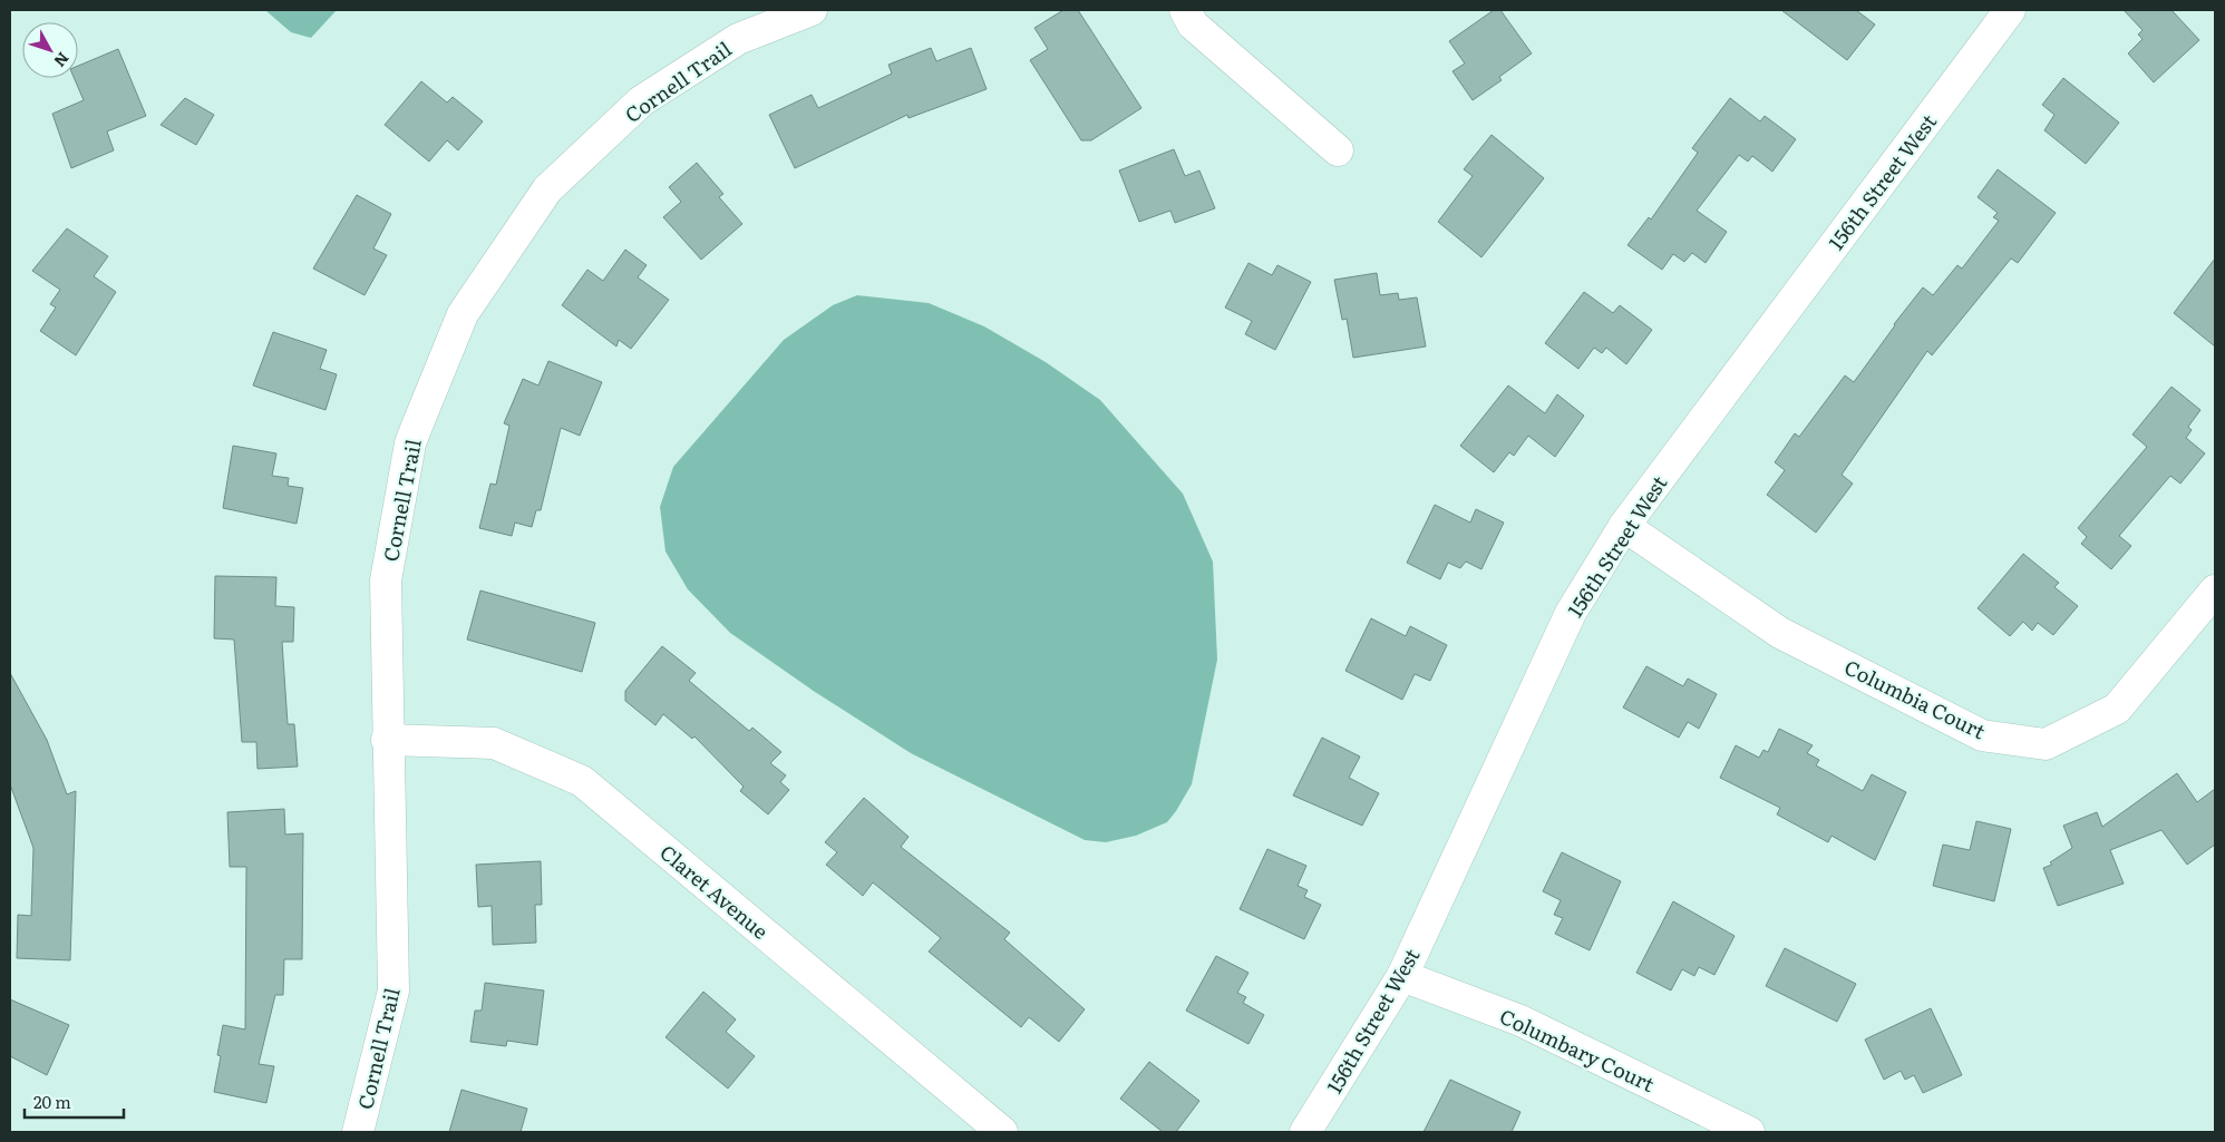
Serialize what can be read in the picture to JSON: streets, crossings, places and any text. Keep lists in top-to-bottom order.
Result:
{
  "streets": {
    "street": [
      "Cornell Trail",
      "156th Street West",
      "Columbia Court",
      "Claret Avenue",
      "Columbary Court"
    ]
  },
  "crossings": [
    ["Cornell Trail", "Claret Avenue"],
    ["156th Street West", "Columbia Court"],
    ["156th Street West", "Columbary Court"]
  ],
  "scale_bar": "20 m",
  "north": "bottom right"
}
